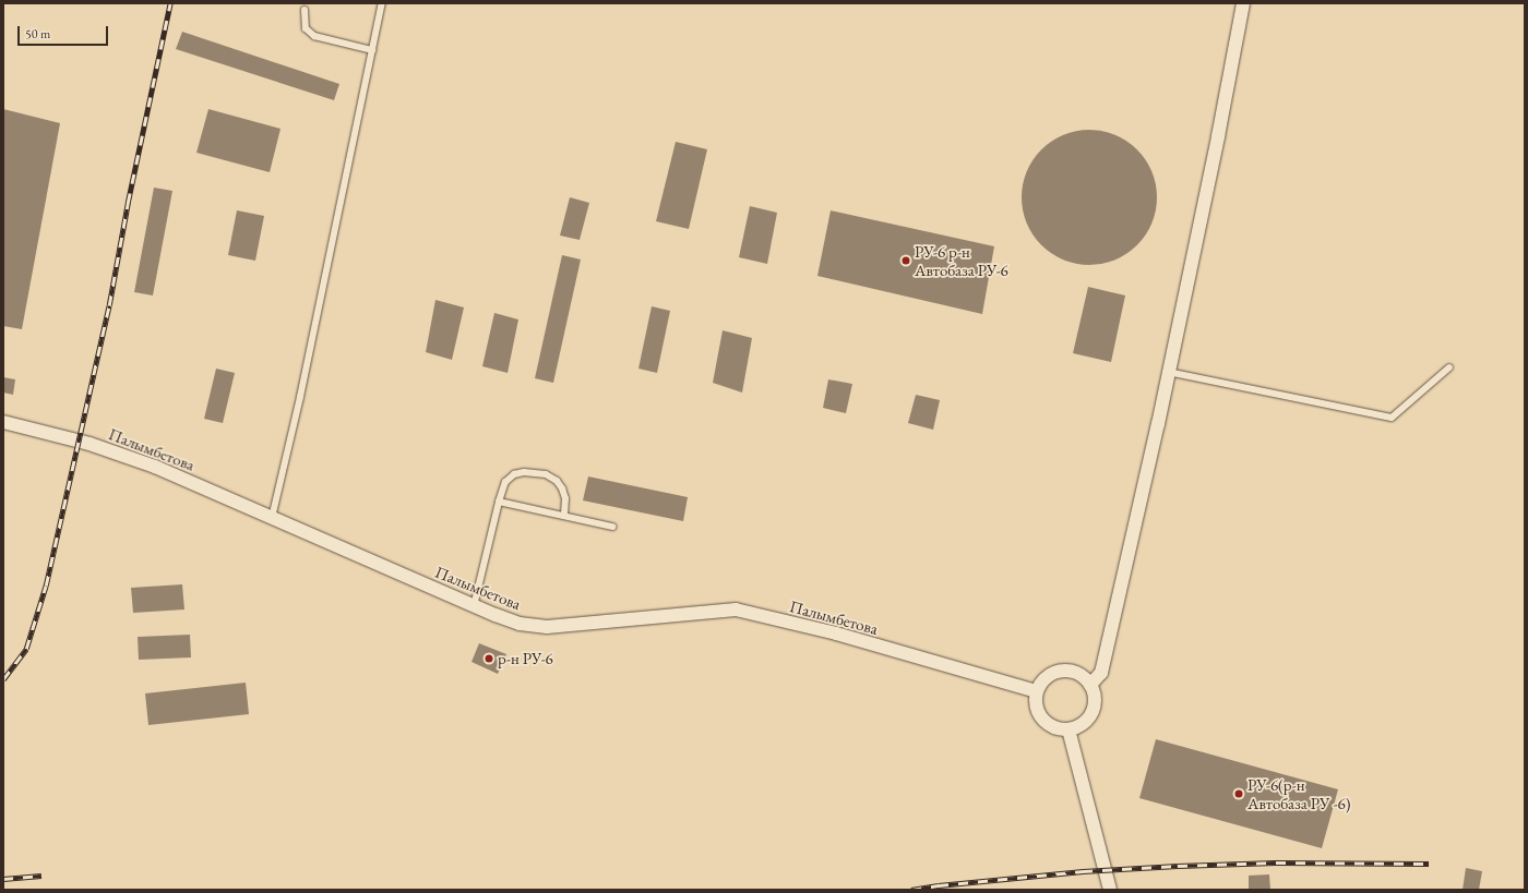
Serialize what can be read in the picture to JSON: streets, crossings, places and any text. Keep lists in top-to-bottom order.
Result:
{
  "streets": {
    "street": ["Палымбетова"]
  },
  "places": ["РУ-6 р-н Автобаза РУ-6", "р-н РУ-6", "РУ-6(р-н Автобаза РУ -6)"],
  "scale_bar": "50 m"
}
